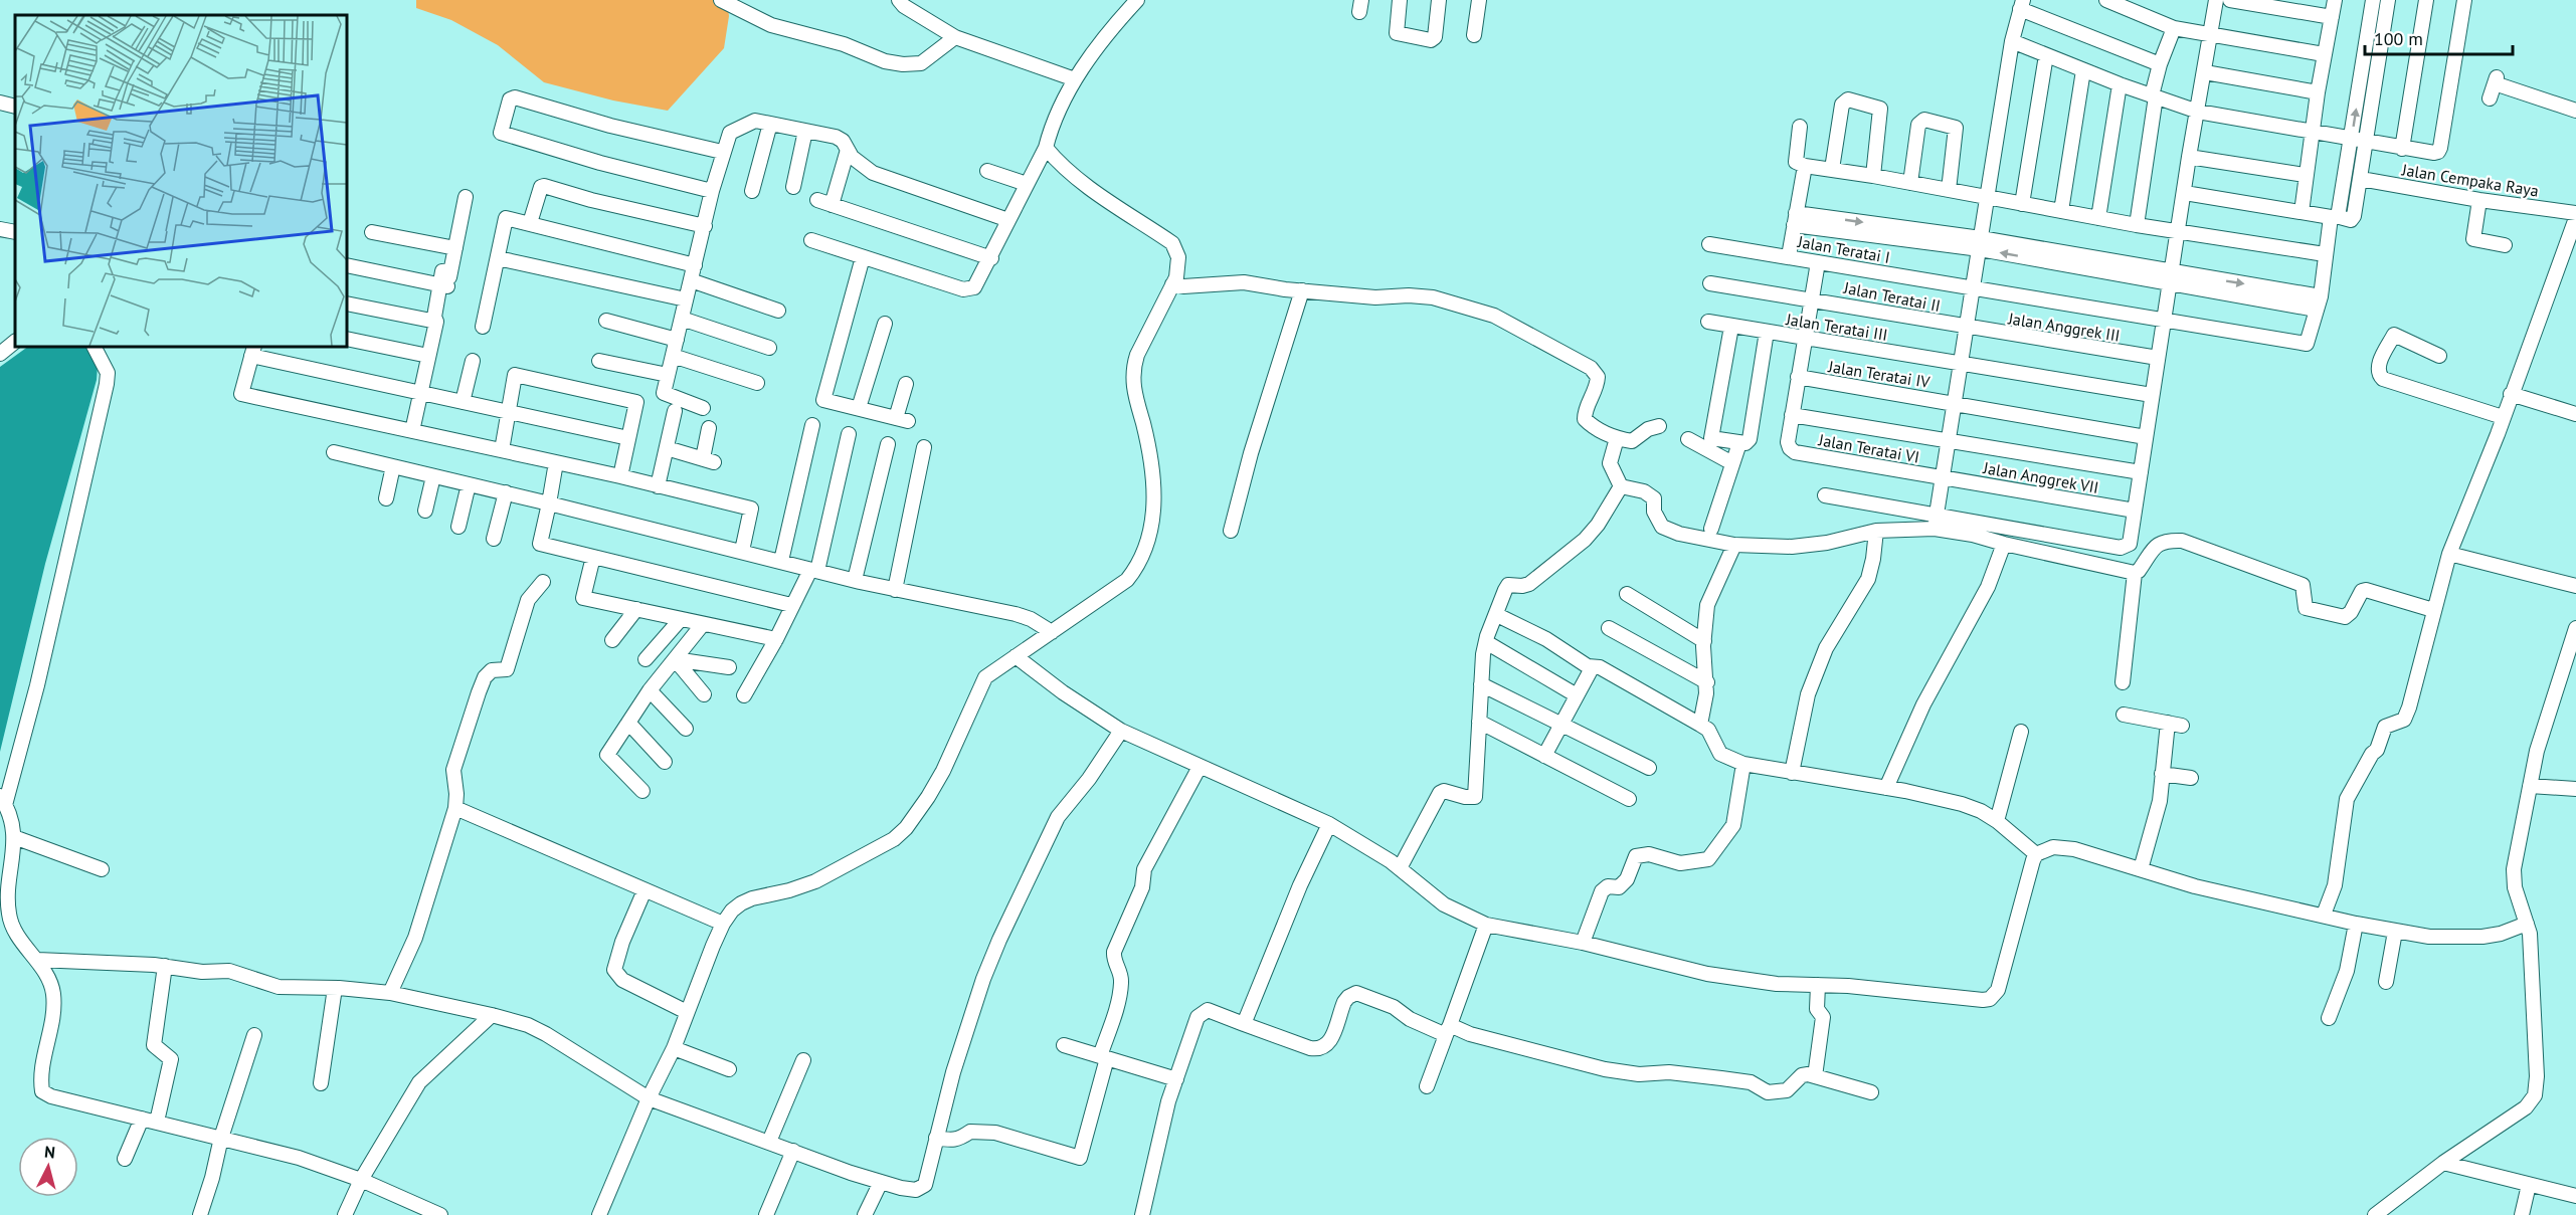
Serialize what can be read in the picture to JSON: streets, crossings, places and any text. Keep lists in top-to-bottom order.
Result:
{
  "streets": {
    "street": [
      "Jalan Cempaka Raya",
      "Jalan Teratai I",
      "Jalan Teratai II",
      "Jalan Teratai III",
      "Jalan Anggrek III",
      "Jalan Teratai IV",
      "Jalan Teratai VI",
      "Jalan Anggrek VII"
    ]
  },
  "crossings": [
    ["Jalan Teratai II", "Jalan Anggrek III"],
    ["Jalan Teratai VI", "Jalan Anggrek VII"]
  ],
  "scale_bar": "100 m",
  "north": "top"
}
